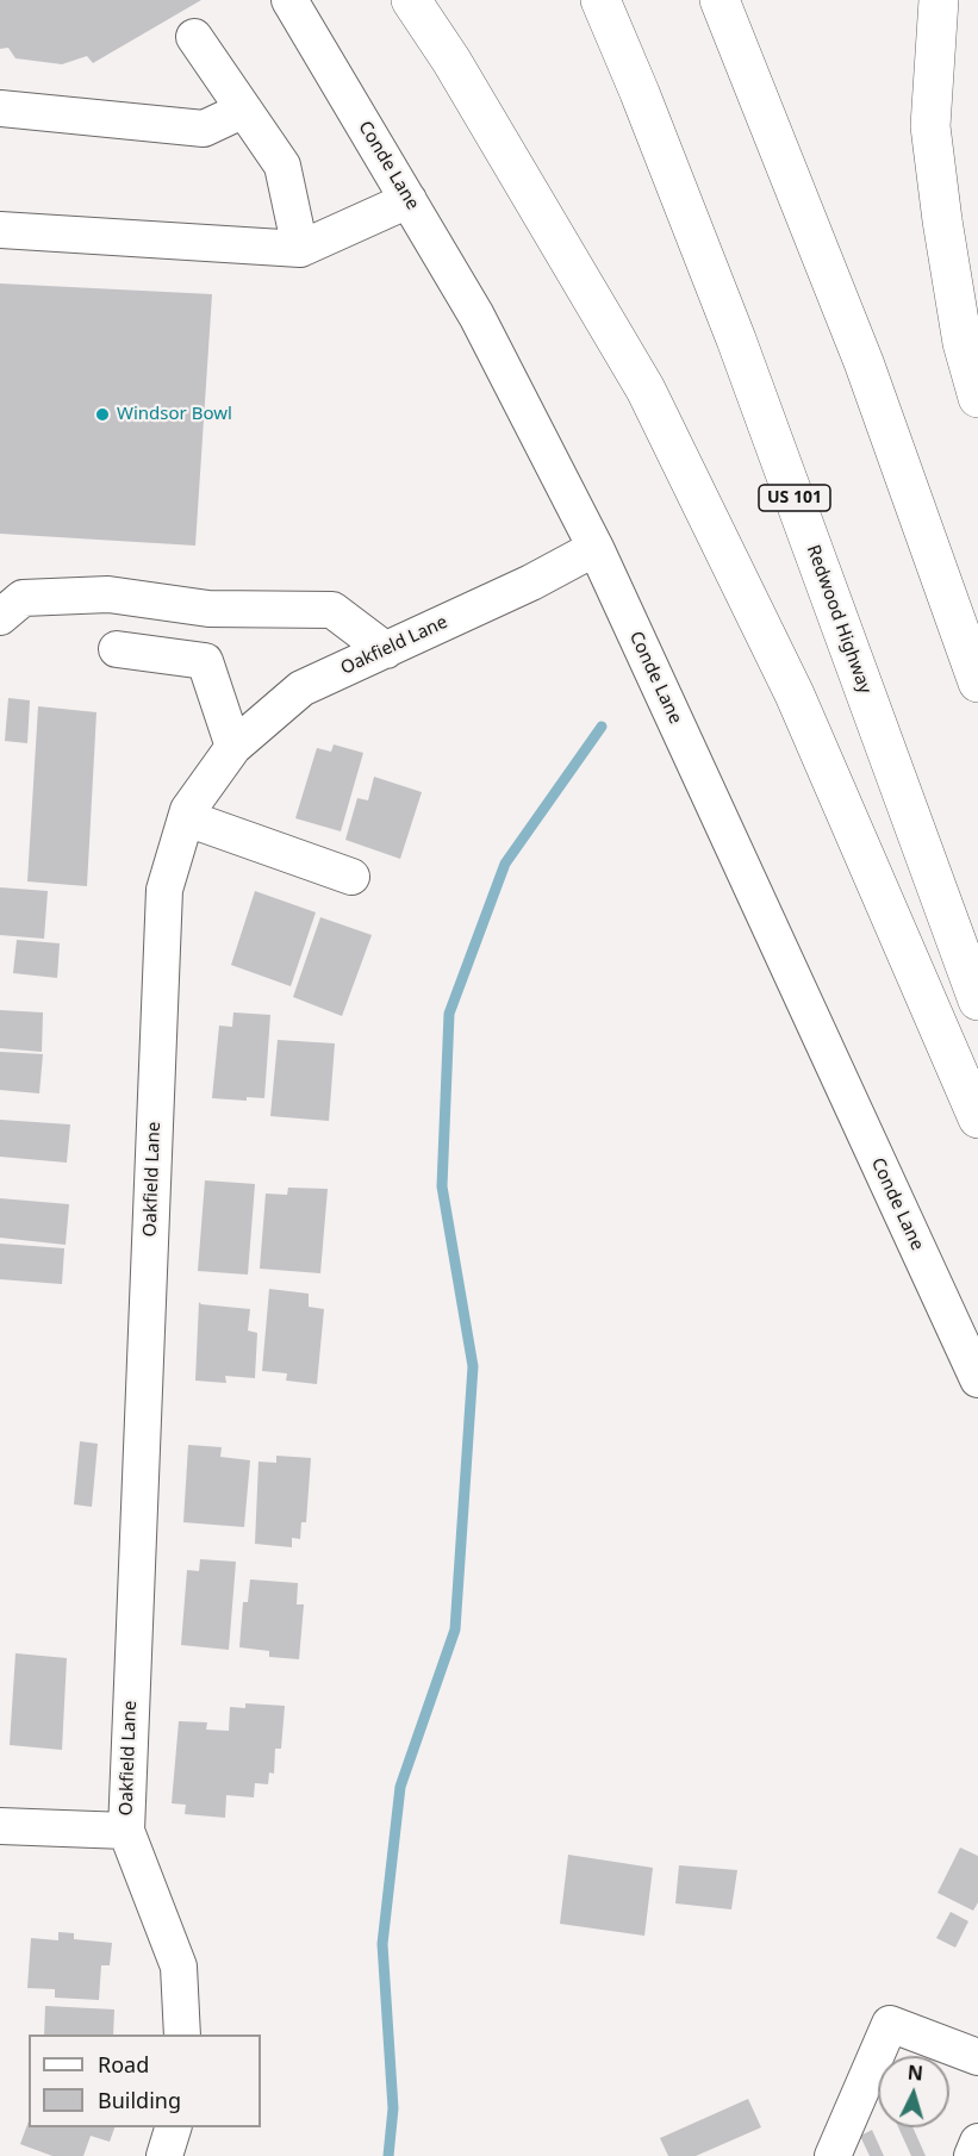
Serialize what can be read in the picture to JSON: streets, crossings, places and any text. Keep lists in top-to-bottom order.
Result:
{
  "streets": {
    "highway": ["US 101", "Redwood Highway"],
    "street": ["Conde Lane", "Oakfield Lane"]
  },
  "crossings": [
    ["Conde Lane", "Oakfield Lane"]
  ],
  "places": ["Windsor Bowl"],
  "legend": ["Road", "Building"],
  "north": "top"
}
